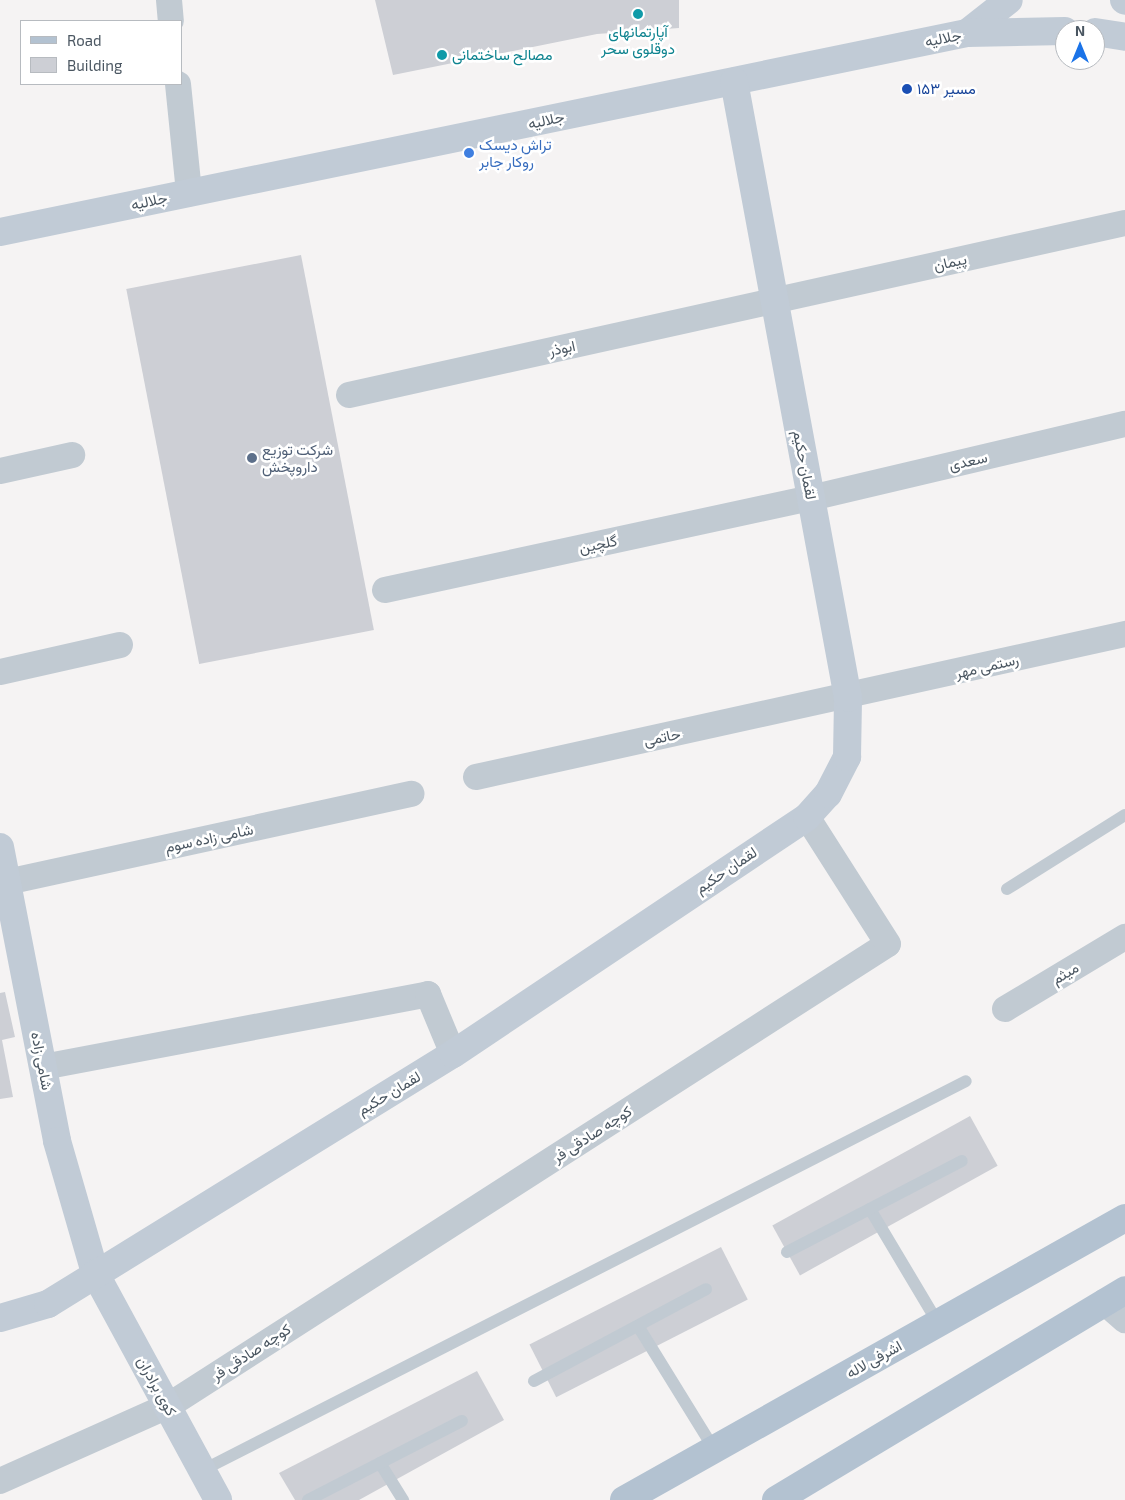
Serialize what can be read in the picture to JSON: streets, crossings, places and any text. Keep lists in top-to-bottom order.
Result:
{
  "streets": {
    "main road": ["اشرفی لاله"],
    "street": [
      "جلالیه",
      "پیمان",
      "ابوذر",
      "سعدی",
      "لقمان حکیم",
      "گلچین",
      "رستمی مهر",
      "حاتمی",
      "شامی زاده سوم",
      "میثم",
      "شامی زاده",
      "کوچه صادقی فر",
      "کوی برادران"
    ]
  },
  "crossings": [
    ["جلالیه", "لقمان حکیم"],
    ["پیمان", "ابوذر"],
    ["پیمان", "لقمان حکیم"],
    ["ابوذر", "لقمان حکیم"],
    ["سعدی", "لقمان حکیم"],
    ["سعدی", "گلچین"],
    ["لقمان حکیم", "گلچین"],
    ["لقمان حکیم", "رستمی مهر"],
    ["لقمان حکیم", "حاتمی"],
    ["لقمان حکیم", "شامی زاده"],
    ["لقمان حکیم", "کوچه صادقی فر"],
    ["لقمان حکیم", "کوی برادران"],
    ["رستمی مهر", "حاتمی"],
    ["شامی زاده سوم", "شامی زاده"],
    ["شامی زاده", "کوی برادران"],
    ["کوچه صادقی فر", "کوی برادران"]
  ],
  "places": [
    "آپارتمانهای دوقلوی سحر",
    "مصالح ساختمانی",
    "مسیر ۱۵۳",
    "تراش دیسک روکار جابر",
    "شرکت توزیع داروپخش"
  ],
  "legend": ["Road", "Building"],
  "north": "top"
}
